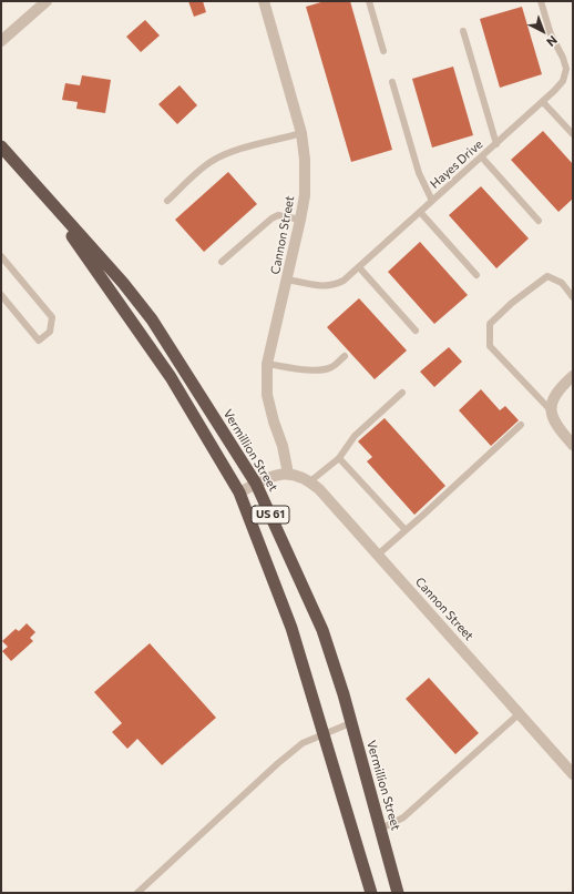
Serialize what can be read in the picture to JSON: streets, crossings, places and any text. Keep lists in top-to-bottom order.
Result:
{
  "streets": {
    "highway": ["Vermillion Street", "US 61"],
    "street": ["Cannon Street"],
    "lane": ["Hayes Drive"]
  },
  "crossings": [
    ["Hayes Drive", "Cannon Street"]
  ],
  "north": "bottom right"
}
